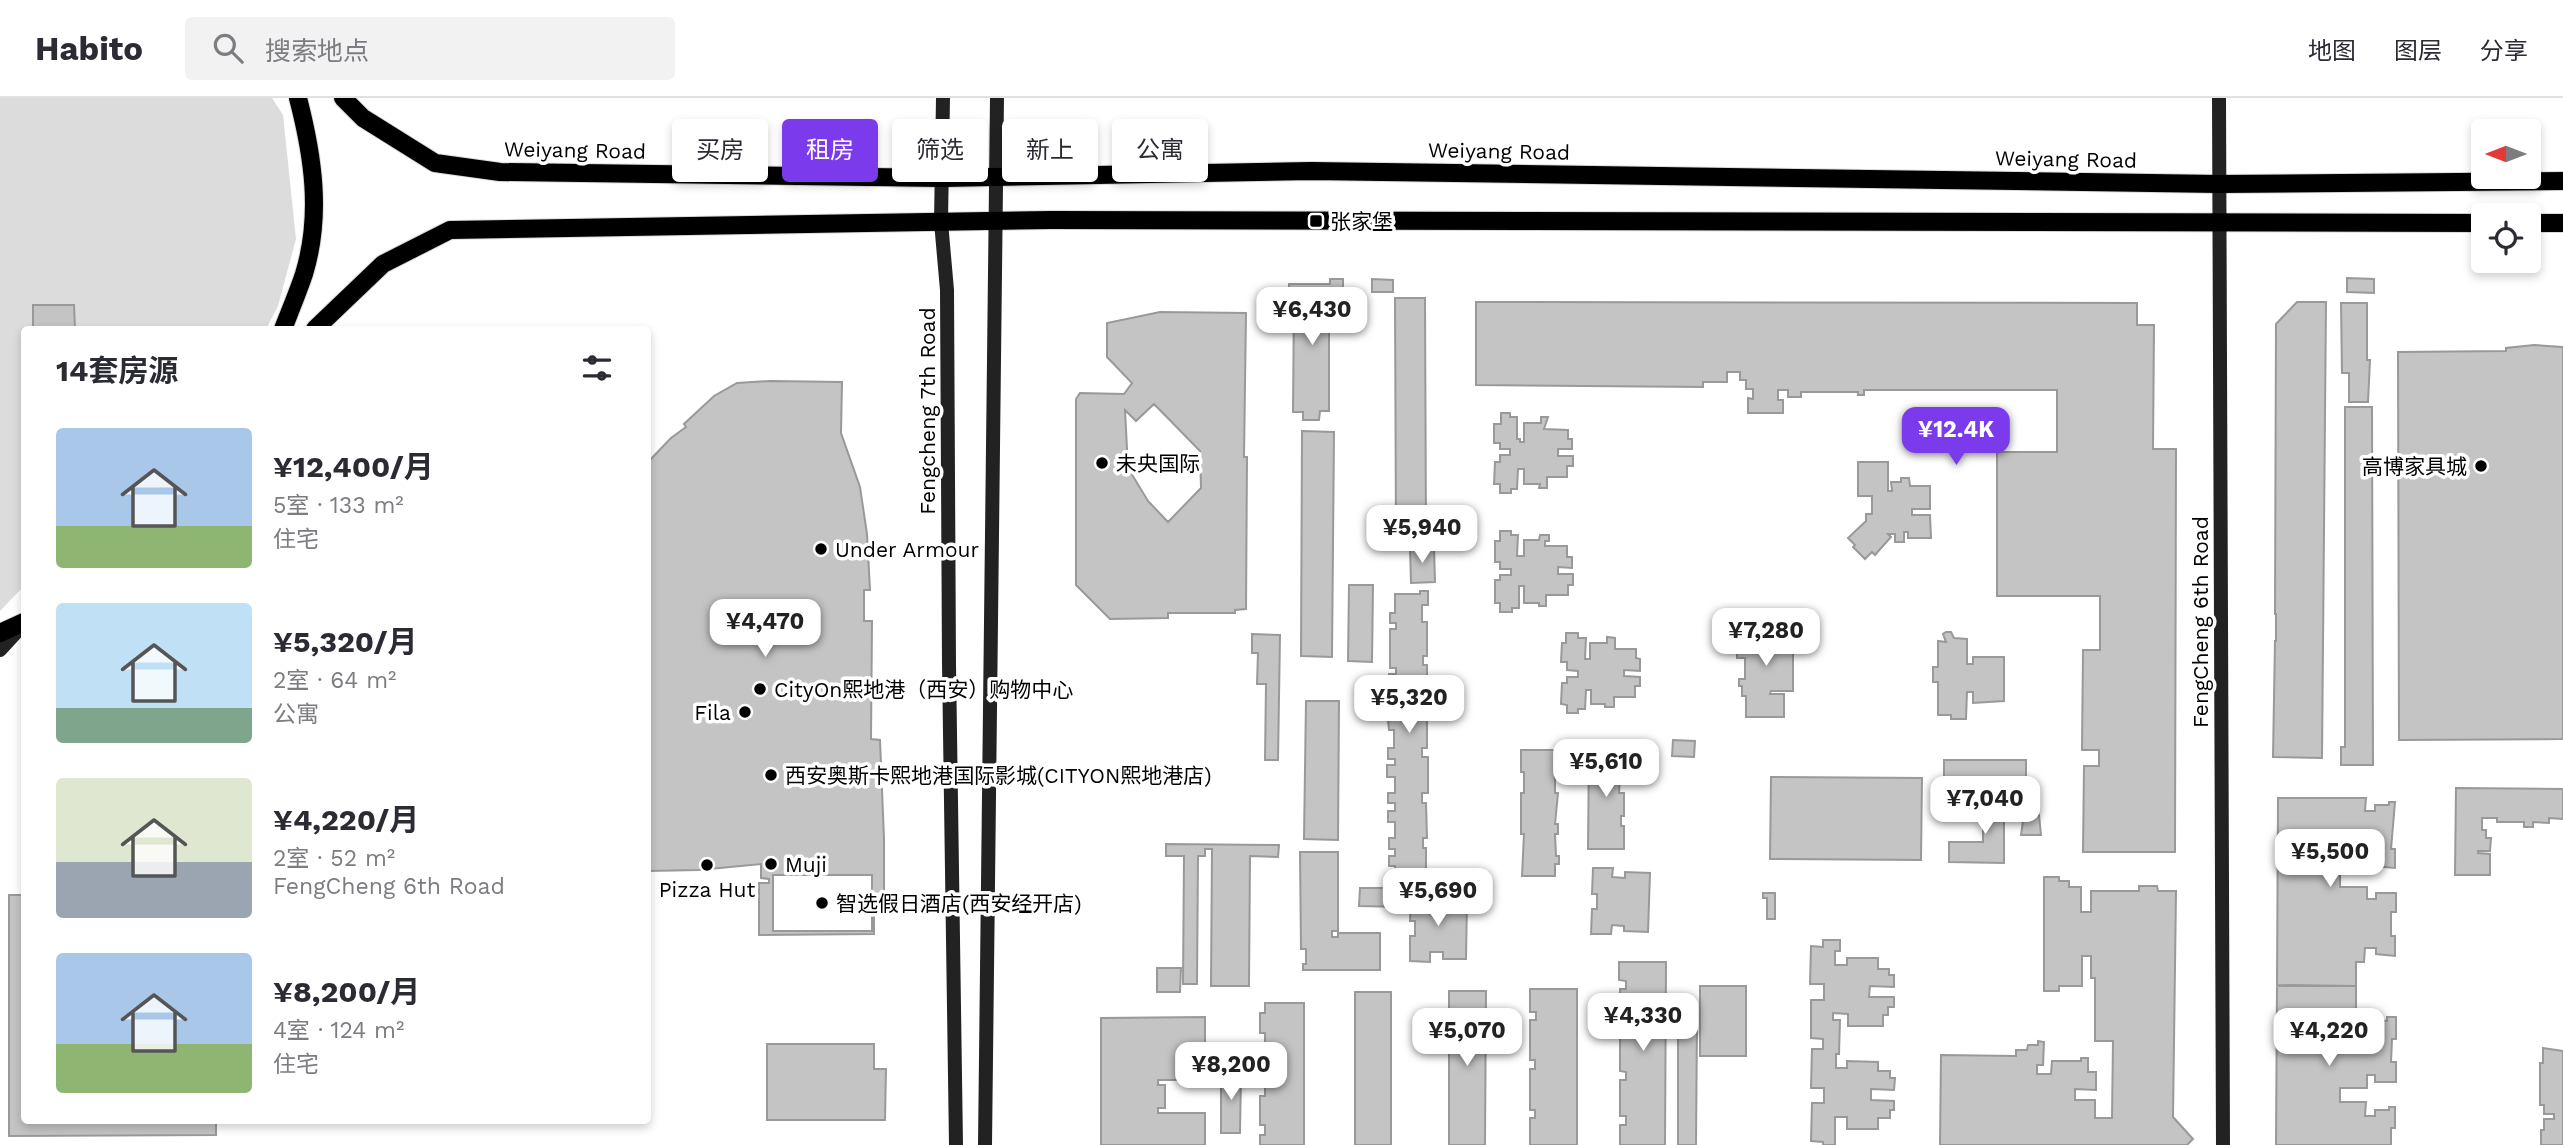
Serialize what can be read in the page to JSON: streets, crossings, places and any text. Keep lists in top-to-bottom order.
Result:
{
  "streets": {
    "main road": ["Weiyang Road"],
    "street": ["Fengcheng 7th Road", "FengCheng 6th Road"]
  },
  "crossings": [
    ["Weiyang Road", "FengCheng 6th Road"]
  ],
  "places": {
    "transit": ["张家堡"],
    "other": [
      "未央国际",
      "高博家具城",
      "Under Armour",
      "CityOn熙地港（西安）购物中心",
      "Fila",
      "西安奥斯卡熙地港国际影城(CITYON熙地港店)",
      "Muji",
      "Pizza Hut",
      "智选假日酒店(西安经开店)"
    ]
  },
  "north": "left",
  "page": {
    "header": "Habito",
    "search": "搜索地点",
    "nav": ["地图", "图层", "分享"],
    "chip": [
      "买房",
      "租房",
      "筛选",
      "新上",
      "公寓"
    ],
    "price": [
      "¥6,430",
      "¥12.4K",
      "¥5,940",
      "¥4,470",
      "¥7,280",
      "¥5,320",
      "¥5,610",
      "¥7,040",
      "¥5,500",
      "¥5,690",
      "¥4,330",
      "¥5,070",
      "¥4,220",
      "¥8,200"
    ],
    "heading": "14套房源",
    "list": [
      {
        "name": "¥12,400/月",
        "note": "5室 · 133 m² · 住宅"
      },
      {
        "name": "¥5,320/月",
        "note": "2室 · 64 m² · 公寓"
      },
      {
        "name": "¥4,220/月",
        "note": "2室 · 52 m² · FengCheng 6th Road"
      },
      {
        "name": "¥8,200/月",
        "note": "4室 · 124 m² · 住宅"
      }
    ]
  }
}
